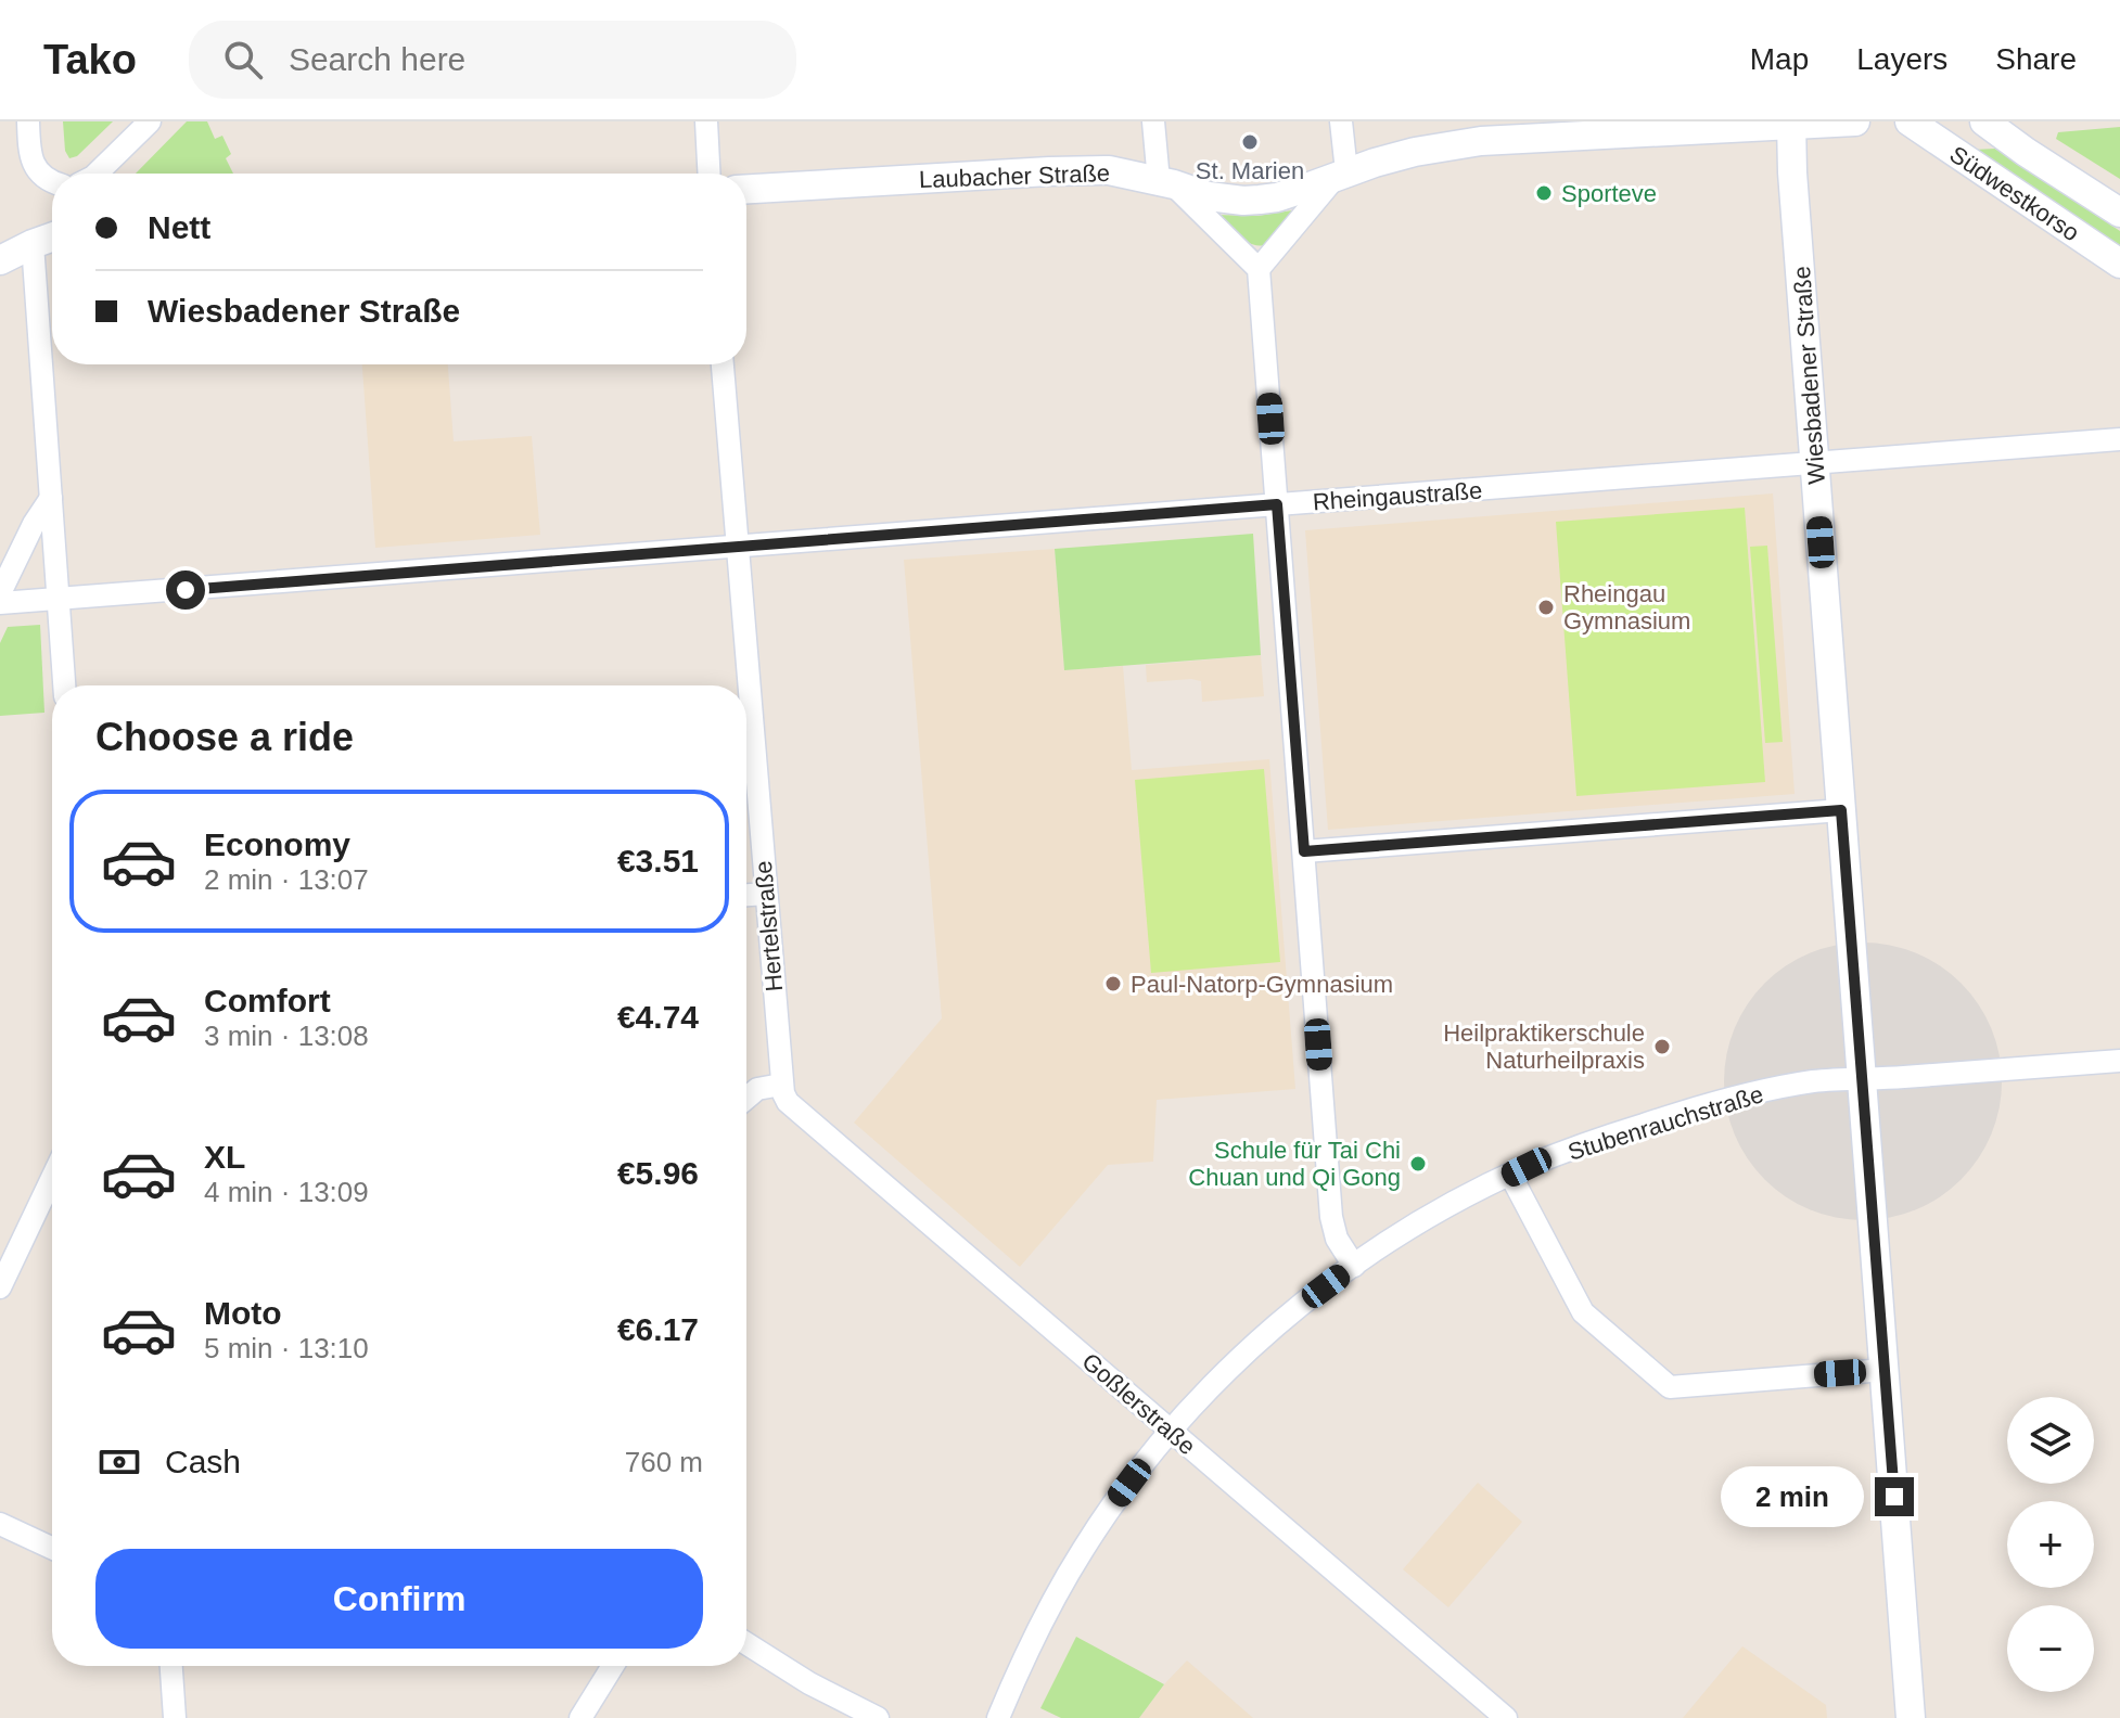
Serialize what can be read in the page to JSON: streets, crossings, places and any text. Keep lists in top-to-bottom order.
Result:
{
  "streets": {
    "street": [
      "Laubacher Straße",
      "Südwestkorso",
      "Wiesbadener Straße",
      "Rheingaustraße",
      "Hertelstraße",
      "Stubenrauchstraße",
      "Goßlerstraße"
    ]
  },
  "crossings": [
    ["Laubacher Straße", "Wiesbadener Straße"],
    ["Wiesbadener Straße", "Rheingaustraße"],
    ["Wiesbadener Straße", "Stubenrauchstraße"],
    ["Rheingaustraße", "Hertelstraße"],
    ["Hertelstraße", "Goßlerstraße"],
    ["Stubenrauchstraße", "Goßlerstraße"]
  ],
  "places": [
    "St. Marien",
    "Sporteve",
    "Rheingau Gymnasium",
    "Paul-Natorp-Gymnasium",
    "Heilpraktikerschule Naturheilpraxis",
    "Schule für Tai Chi Chuan und Qi Gong"
  ],
  "page": {
    "header": "Tako",
    "search": "Search here",
    "nav": ["Map", "Layers", "Share"],
    "banner": ["Nett", "Wiesbadener Straße"],
    "heading": "Choose a ride",
    "list": [
      {
        "name": "Economy",
        "note": "2 min · 13:07",
        "value": "€3.51"
      },
      {
        "name": "Comfort",
        "note": "3 min · 13:08",
        "value": "€4.74"
      },
      {
        "name": "XL",
        "note": "4 min · 13:09",
        "value": "€5.96"
      },
      {
        "name": "Moto",
        "note": "5 min · 13:10",
        "value": "€6.17"
      }
    ],
    "map_buttons": ["+", "−"],
    "pay": ["Cash", "760 m"],
    "bubble": "2 min",
    "buttons": "Confirm"
  }
}
